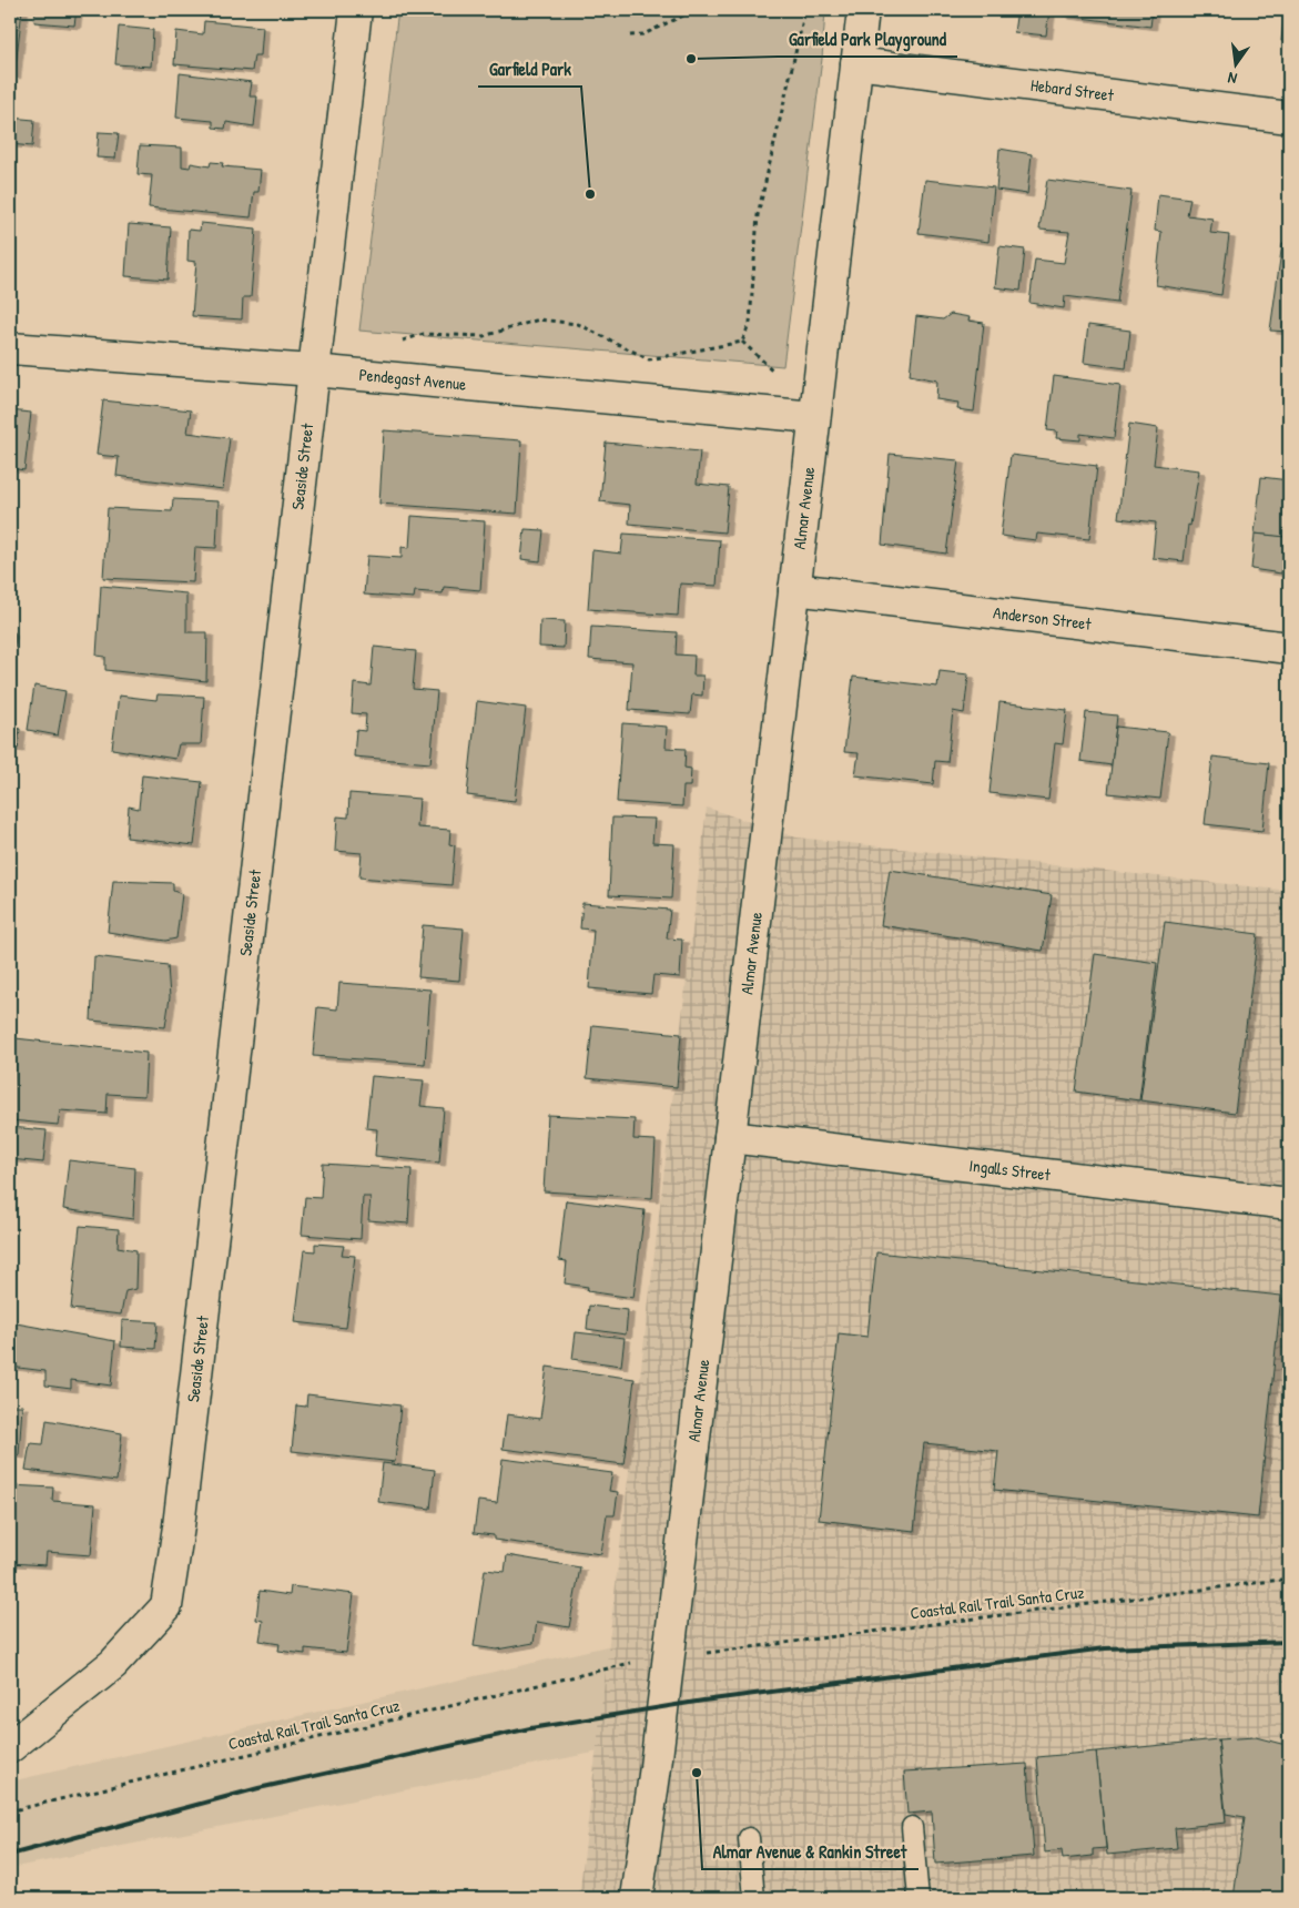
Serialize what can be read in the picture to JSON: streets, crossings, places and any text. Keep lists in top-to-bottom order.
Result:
{
  "streets": {
    "street": [
      "Hebard Street",
      "Pendegast Avenue",
      "Seaside Street",
      "Almar Avenue",
      "Anderson Street",
      "Ingalls Street"
    ],
    "path": ["Coastal Rail Trail Santa Cruz"]
  },
  "crossings": [
    ["Hebard Street", "Almar Avenue"],
    ["Pendegast Avenue", "Seaside Street"],
    ["Pendegast Avenue", "Almar Avenue"],
    ["Almar Avenue", "Anderson Street"],
    ["Almar Avenue", "Ingalls Street"]
  ],
  "places": ["Garfield Park Playground", "Garfield Park", "Almar Avenue & Rankin Street"],
  "north": "bottom"
}
